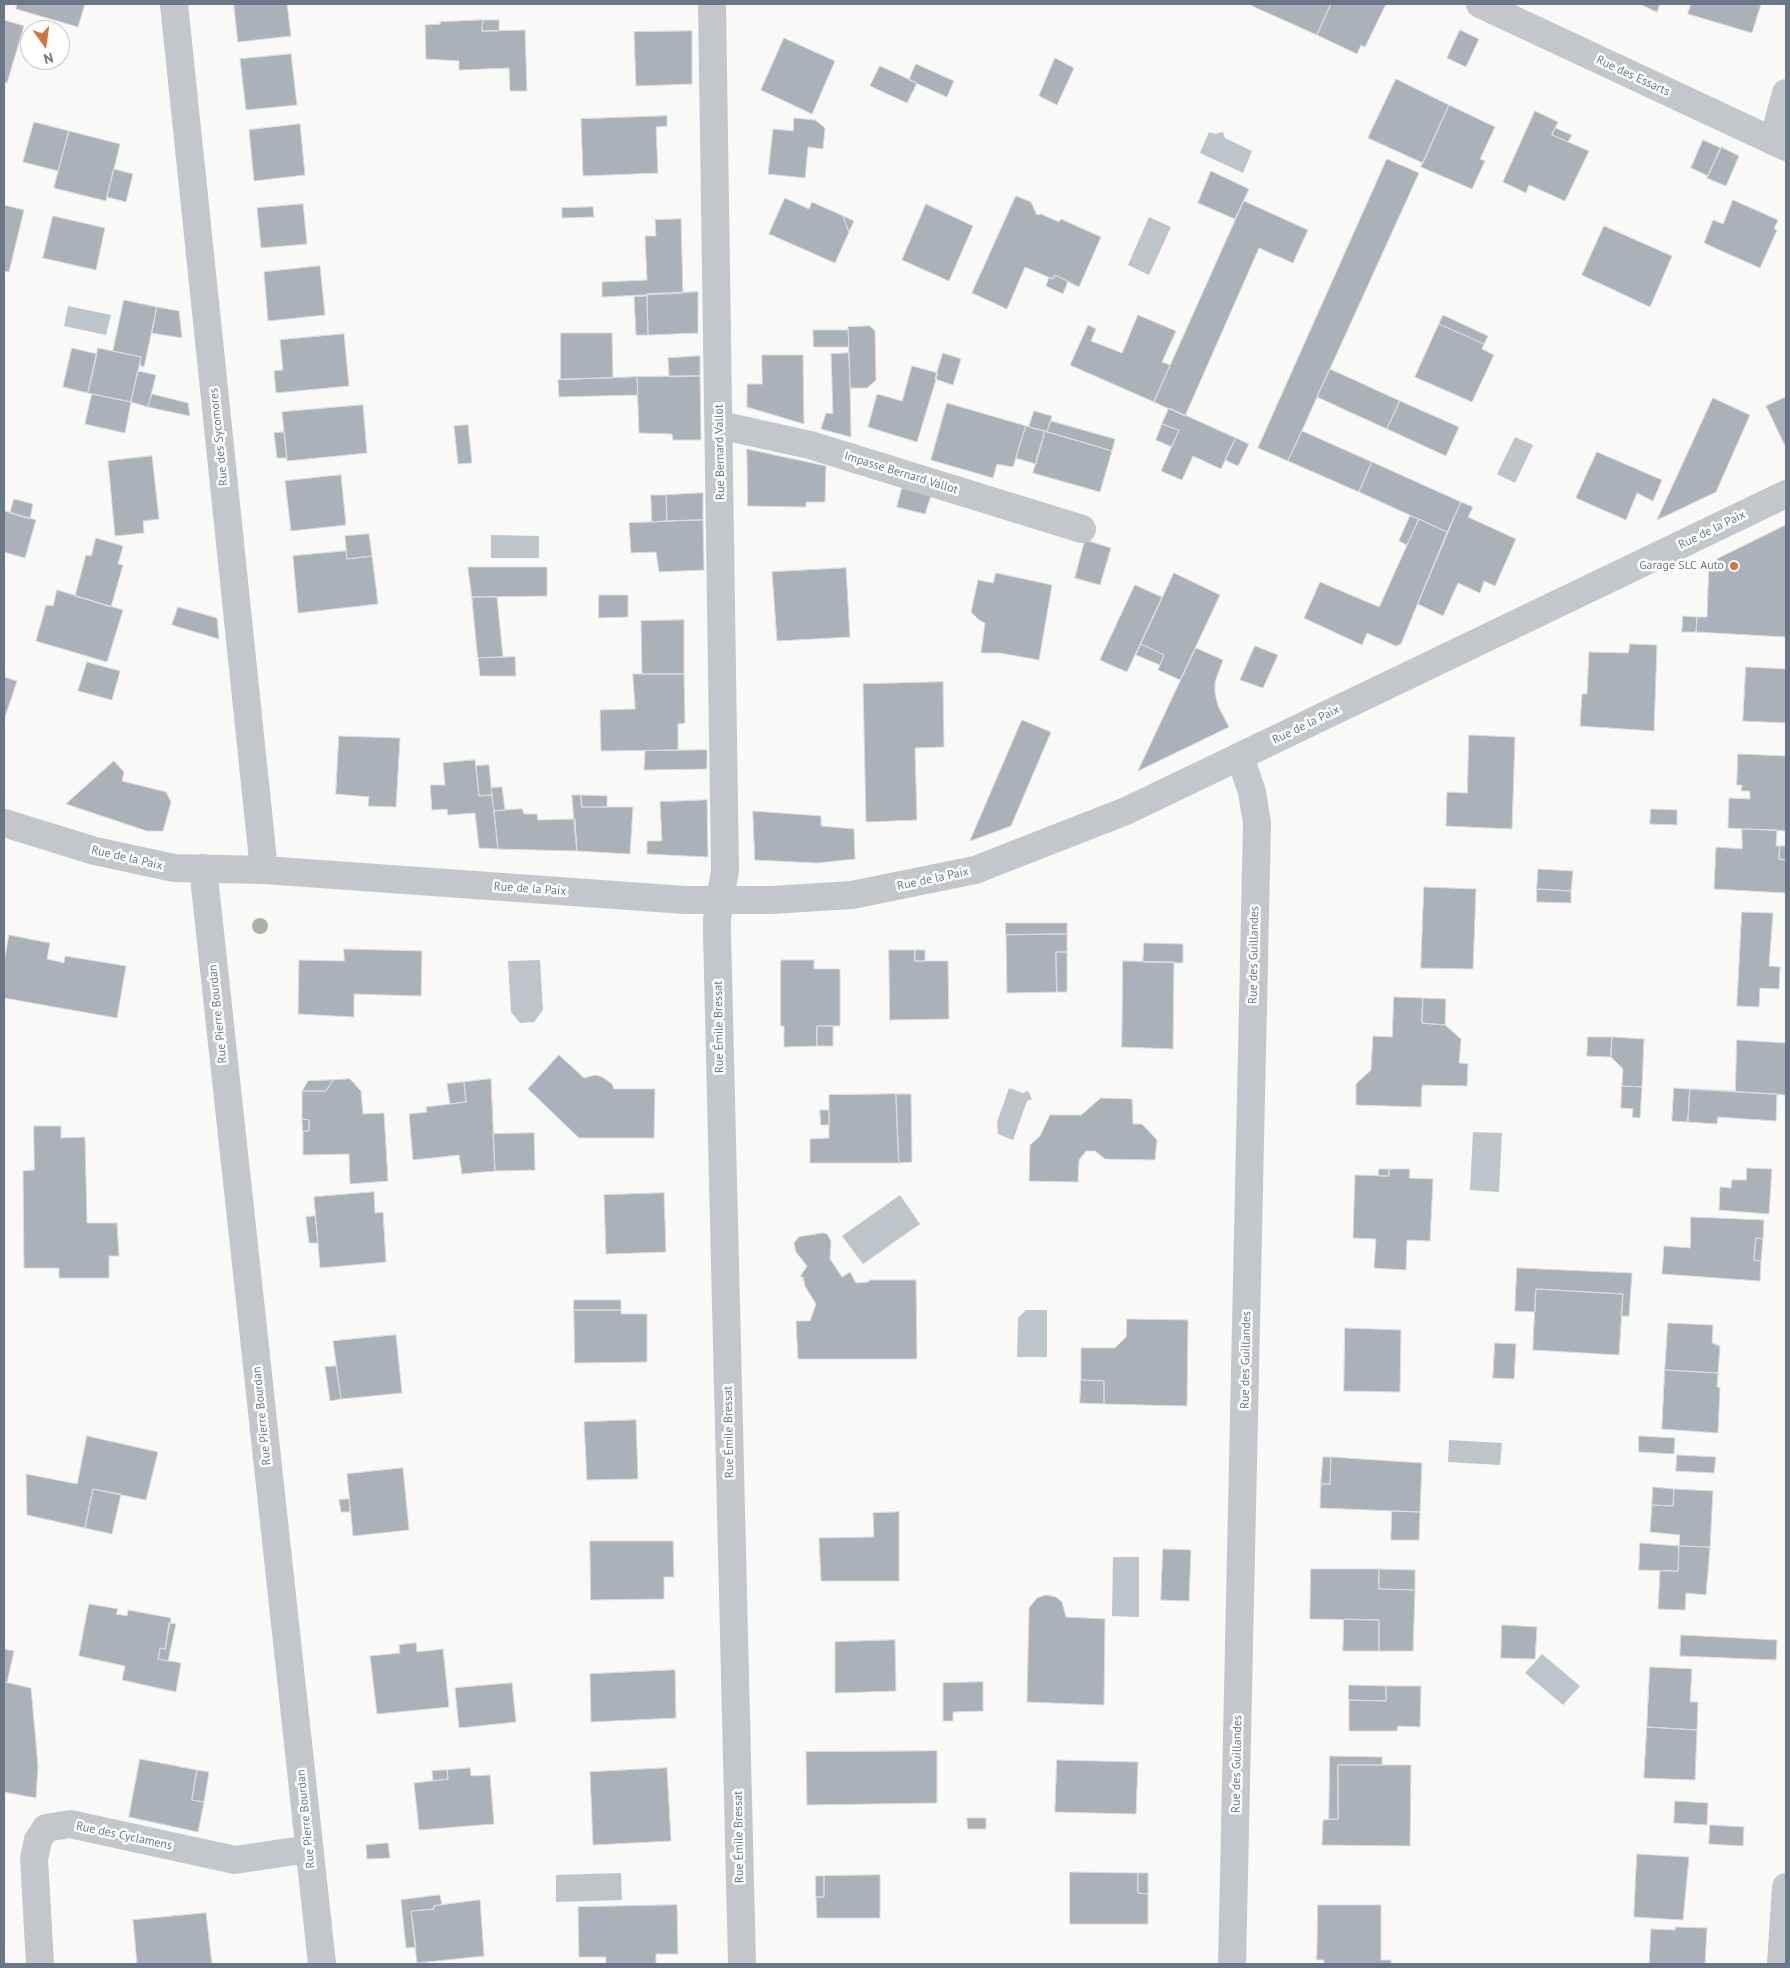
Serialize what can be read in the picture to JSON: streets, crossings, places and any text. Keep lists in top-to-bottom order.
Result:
{
  "streets": {
    "street": [
      "Rue des Essarts",
      "Rue des Sycomores",
      "Rue Bernard Vallot",
      "Impasse Bernard Vallot",
      "Rue de la Paix",
      "Rue des Guillandes",
      "Rue Pierre Bourdan",
      "Rue Émile Bressat",
      "Rue des Cyclamens"
    ]
  },
  "crossings": [
    ["Rue des Sycomores", "Rue de la Paix"],
    ["Rue Bernard Vallot", "Impasse Bernard Vallot"],
    ["Rue Bernard Vallot", "Rue de la Paix"],
    ["Rue Bernard Vallot", "Rue Émile Bressat"],
    ["Rue de la Paix", "Rue des Guillandes"],
    ["Rue de la Paix", "Rue Pierre Bourdan"],
    ["Rue de la Paix", "Rue Émile Bressat"],
    ["Rue Pierre Bourdan", "Rue des Cyclamens"]
  ],
  "places": ["Garage SLC Auto"],
  "north": "bottom"
}
